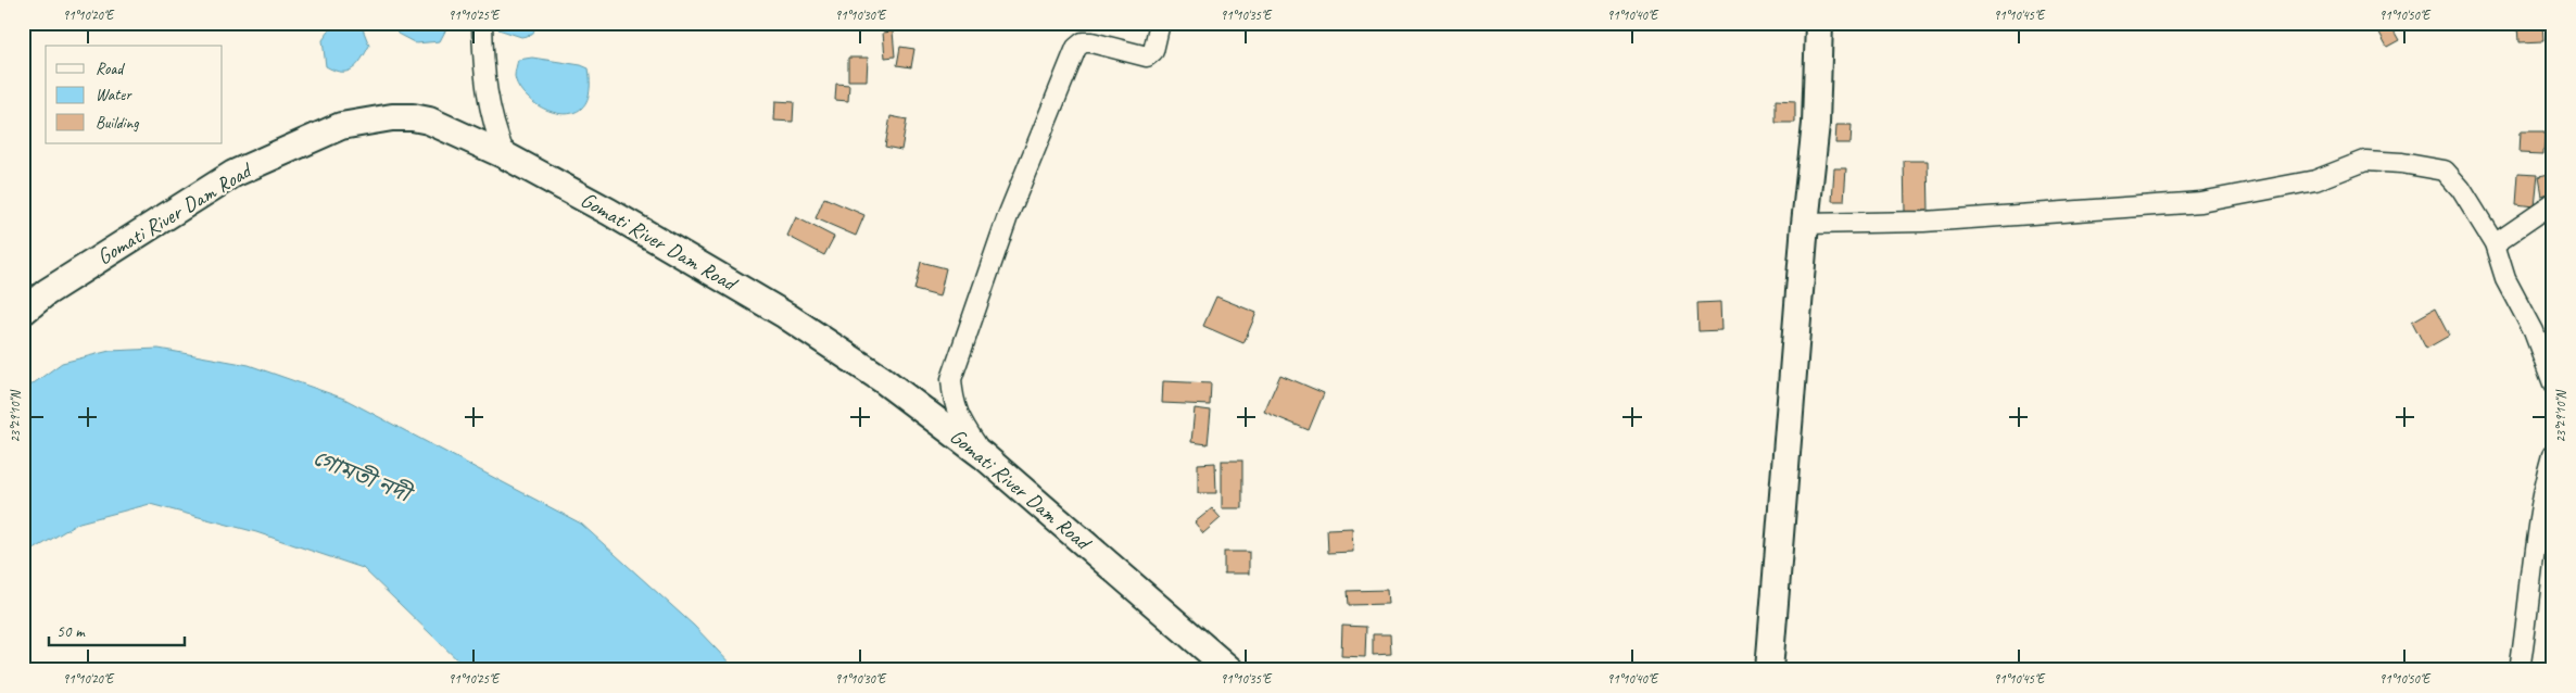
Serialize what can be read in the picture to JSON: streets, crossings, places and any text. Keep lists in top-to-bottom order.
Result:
{
  "streets": {
    "main road": ["Gomati River Dam Road"]
  },
  "water": ["গোমতী নদী"],
  "legend": ["Road", "Water", "Building"],
  "scale_bar": "50 m",
  "coordinates": [
    "91°10'20\"E",
    "91°10'25\"E",
    "91°10'30\"E",
    "91°10'35\"E",
    "91°10'40\"E",
    "91°10'45\"E",
    "91°10'50\"E",
    "23°29'10\"N"
  ]
}
